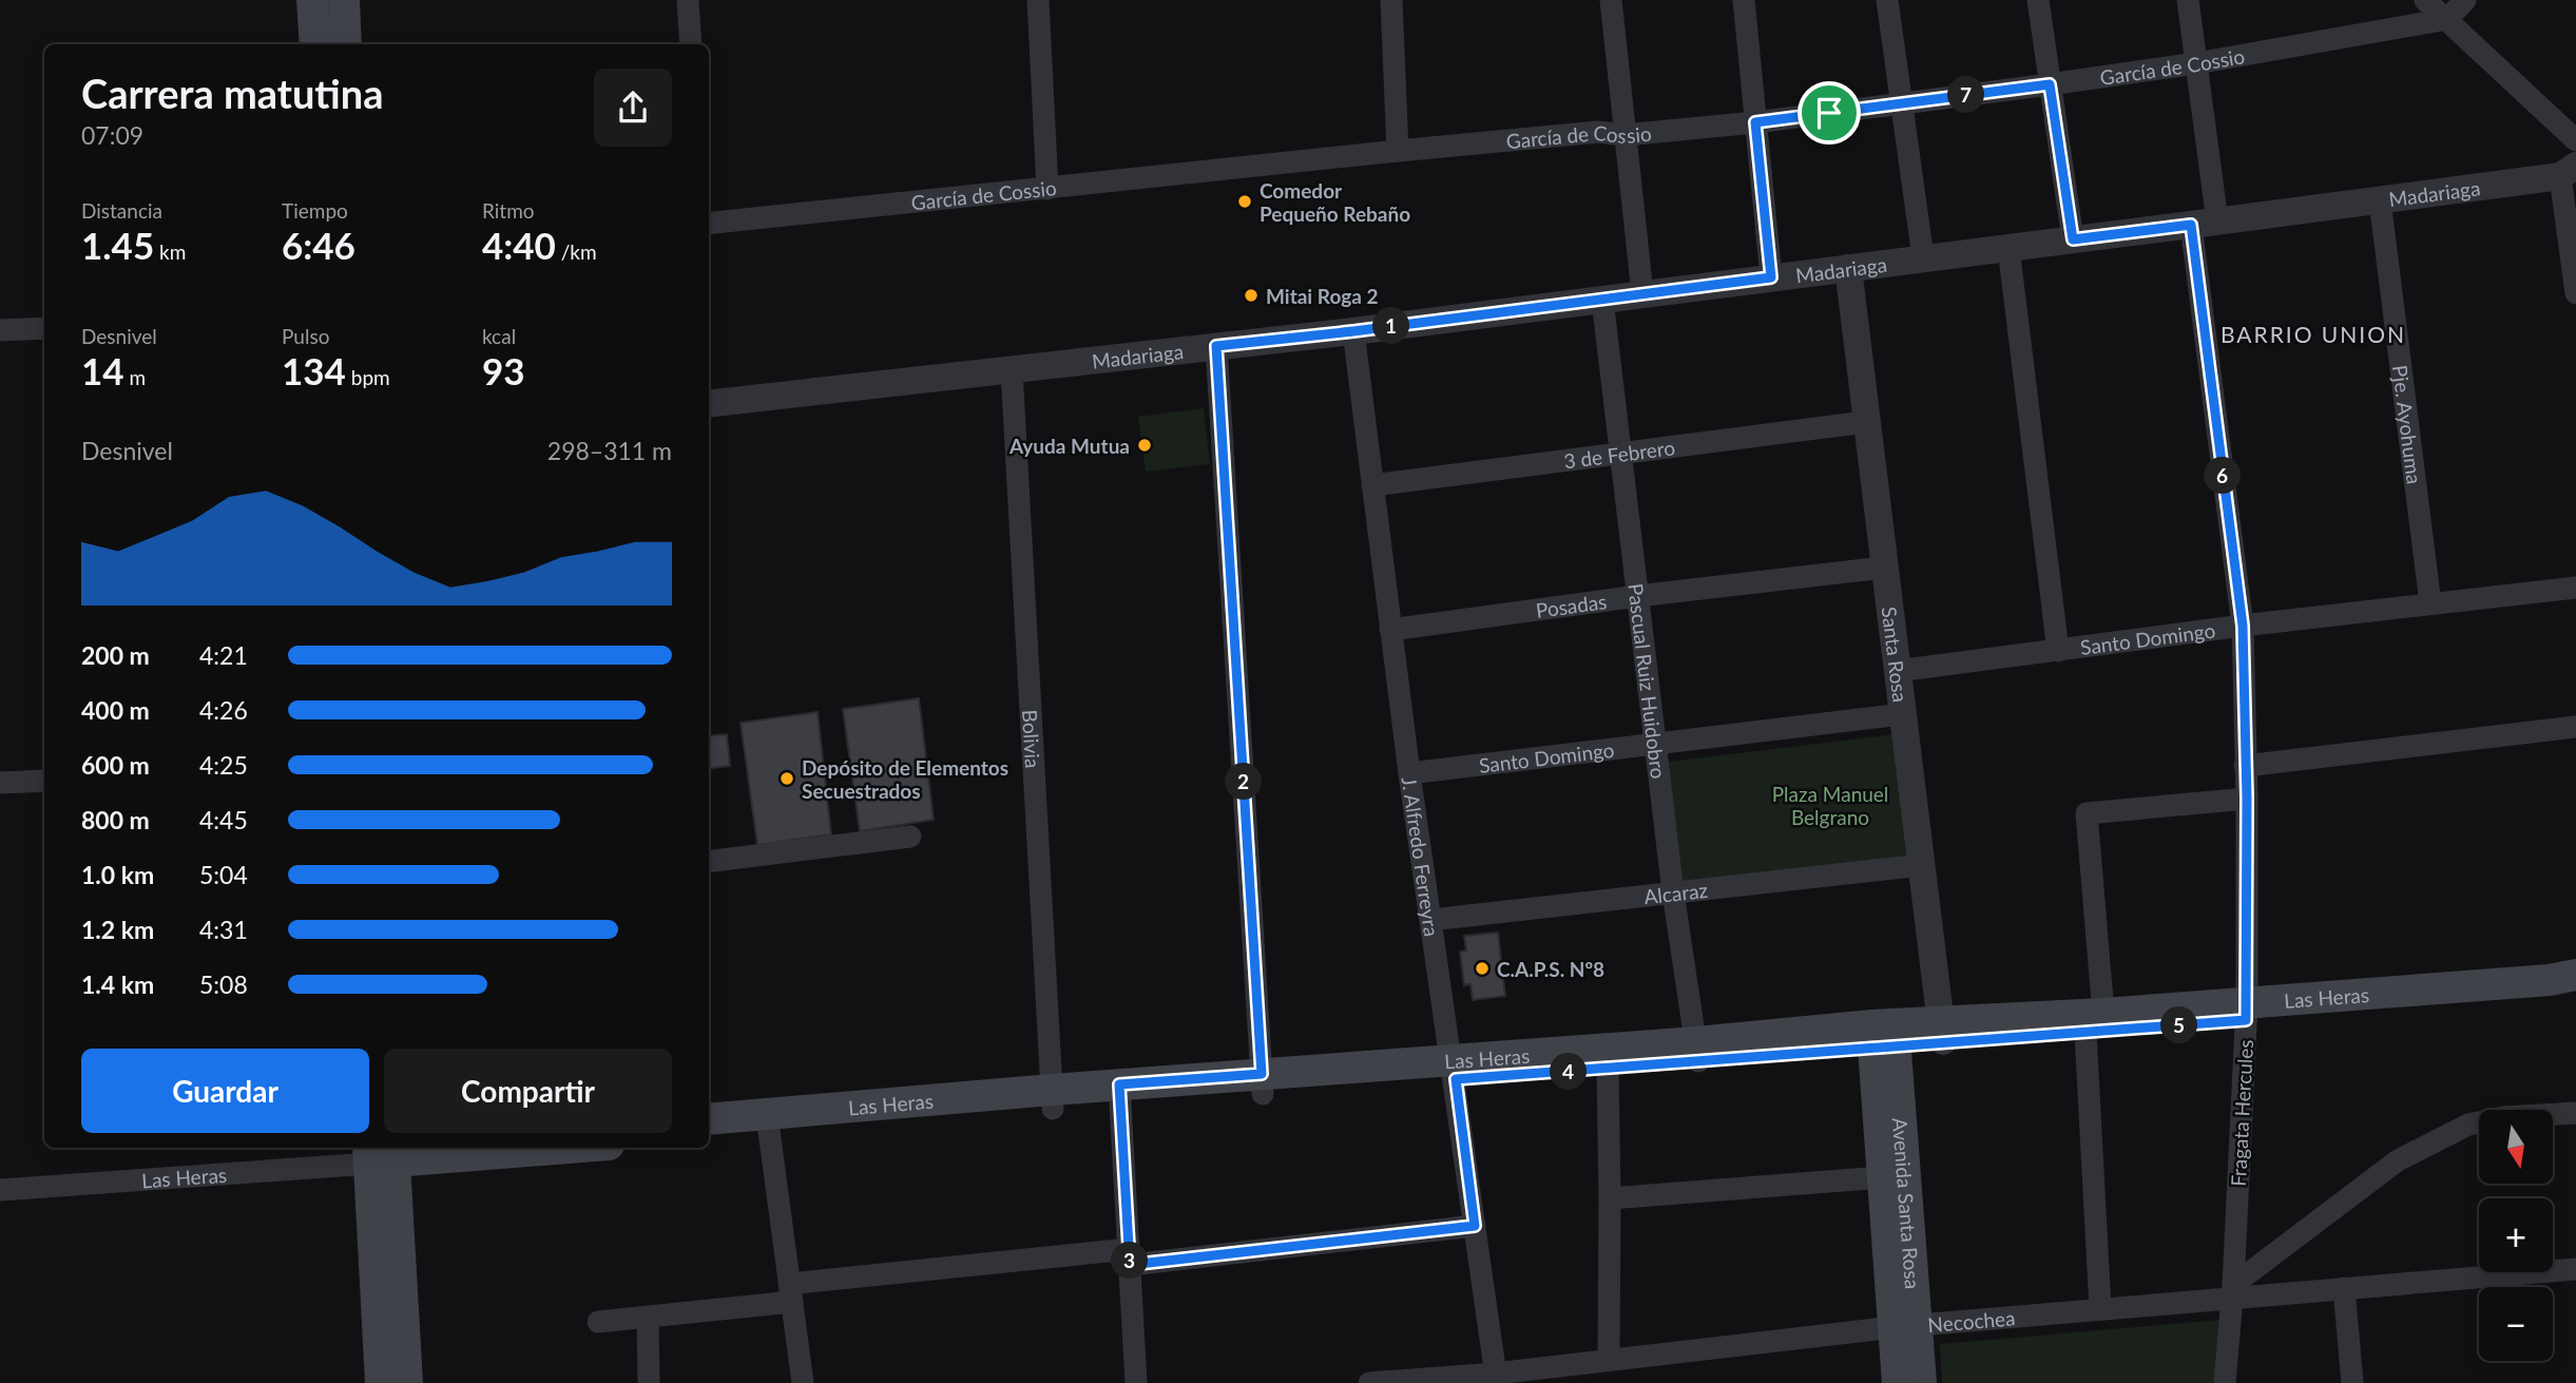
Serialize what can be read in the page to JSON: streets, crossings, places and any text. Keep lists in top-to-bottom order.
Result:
{
  "streets": {
    "main road": ["Las Heras", "Avenida Santa Rosa"],
    "street": [
      "García de Cossio",
      "Madariaga",
      "Pje. Ayohuma",
      "3 de Febrero",
      "Posadas",
      "Santo Domingo",
      "Santa Rosa",
      "Pascual Ruiz Huidobro",
      "Bolivia",
      "J. Alfredo Ferreyra",
      "Alcaraz",
      "Fragata Hercules",
      "Necochea"
    ]
  },
  "crossings": [
    ["García de Cossio", "Fragata Hercules"],
    ["Madariaga", "Pje. Ayohuma"],
    ["Madariaga", "Santa Rosa"],
    ["Madariaga", "Pascual Ruiz Huidobro"],
    ["Madariaga", "Bolivia"],
    ["Madariaga", "J. Alfredo Ferreyra"],
    ["Madariaga", "Fragata Hercules"],
    ["Pje. Ayohuma", "Santo Domingo"],
    ["3 de Febrero", "Santa Rosa"],
    ["3 de Febrero", "Pascual Ruiz Huidobro"],
    ["3 de Febrero", "J. Alfredo Ferreyra"],
    ["Posadas", "Santa Rosa"],
    ["Posadas", "Pascual Ruiz Huidobro"],
    ["Posadas", "J. Alfredo Ferreyra"],
    ["Santo Domingo", "Santa Rosa"],
    ["Santo Domingo", "Pascual Ruiz Huidobro"],
    ["Santo Domingo", "J. Alfredo Ferreyra"],
    ["Santo Domingo", "Fragata Hercules"],
    ["Santa Rosa", "Alcaraz"],
    ["Santa Rosa", "Las Heras"],
    ["Pascual Ruiz Huidobro", "Alcaraz"],
    ["Pascual Ruiz Huidobro", "Las Heras"],
    ["Bolivia", "Las Heras"],
    ["J. Alfredo Ferreyra", "Alcaraz"],
    ["J. Alfredo Ferreyra", "Las Heras"],
    ["J. Alfredo Ferreyra", "Necochea"],
    ["Las Heras", "Fragata Hercules"],
    ["Las Heras", "Avenida Santa Rosa"],
    ["Fragata Hercules", "Necochea"],
    ["Avenida Santa Rosa", "Necochea"]
  ],
  "districts": ["BARRIO UNION"],
  "parks": ["Plaza Manuel Belgrano"],
  "places": [
    "Comedor Pequeño Rebaño",
    "Mitai Roga 2",
    "Ayuda Mutua",
    "Depósito de Elementos Secuestrados",
    "C.A.P.S. Nº8"
  ],
  "north": "bottom",
  "page": {
    "heading": ["Carrera matutina", "07:09"],
    "pins": [
      "7",
      "1",
      "6",
      "2",
      "5",
      "4",
      "3"
    ],
    "stats": [
      ["Distancia", "1.45 km"],
      ["Tiempo", "6:46"],
      ["Ritmo", "4:40 /km"],
      ["Desnivel", "14 m"],
      ["Pulso", "134 bpm"],
      ["kcal", "93"]
    ],
    "chart": ["Desnivel", "298–311 m"],
    "list": [
      {
        "name": "200 m",
        "note": "4:21"
      },
      {
        "name": "400 m",
        "note": "4:26"
      },
      {
        "name": "600 m",
        "note": "4:25"
      },
      {
        "name": "800 m",
        "note": "4:45"
      },
      {
        "name": "1.0 km",
        "note": "5:04"
      },
      {
        "name": "1.2 km",
        "note": "4:31"
      },
      {
        "name": "1.4 km",
        "note": "5:08"
      }
    ],
    "buttons": ["Guardar", "Compartir"],
    "map_buttons": ["+", "−"]
  }
}
